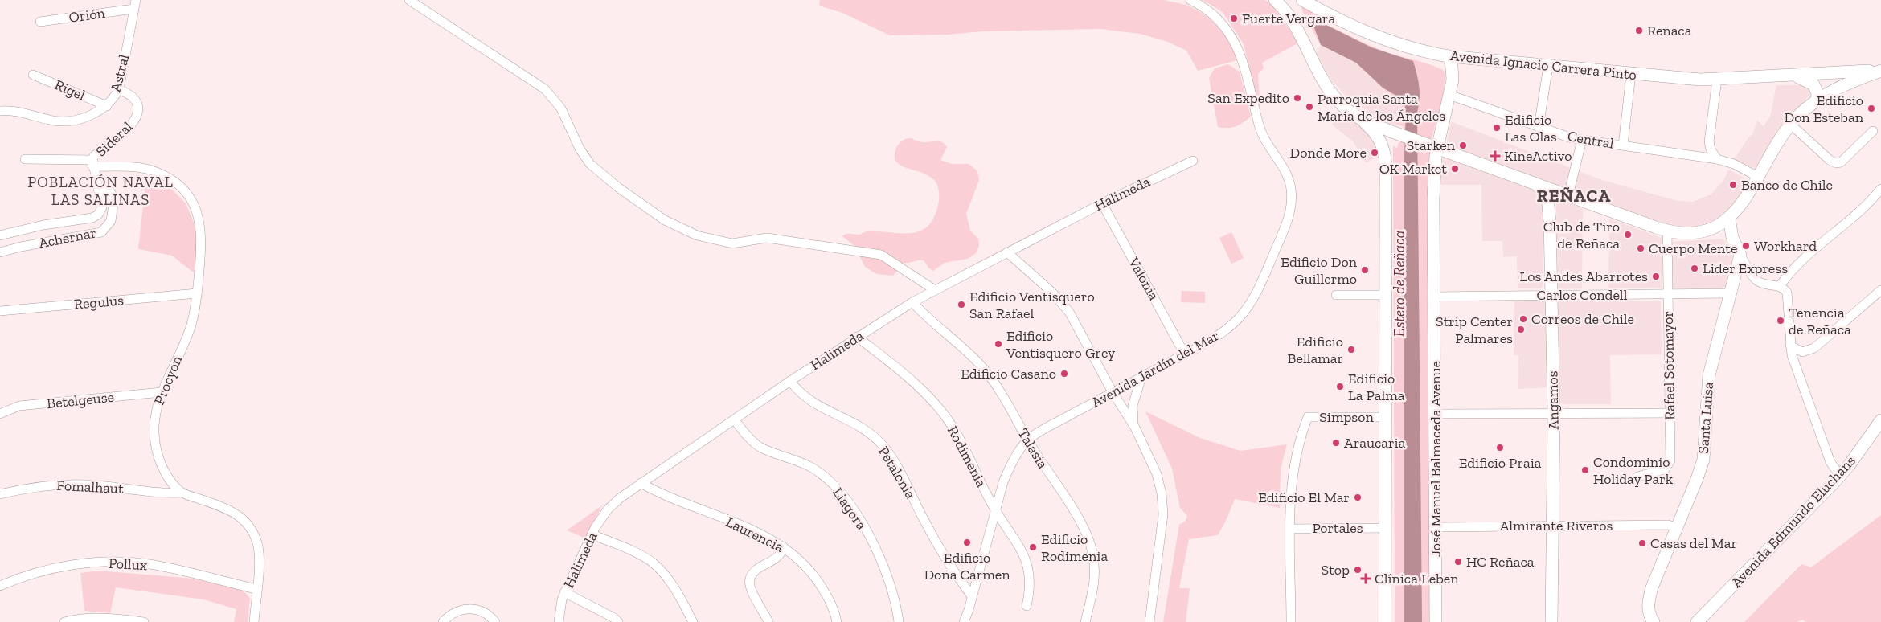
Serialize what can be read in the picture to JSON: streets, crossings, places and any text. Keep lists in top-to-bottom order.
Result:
{
  "streets": {
    "main road": [
      "Avenida Ignacio Carrera Pinto",
      "Angamos",
      "Santa Luisa",
      "José Manuel Balmaceda Avenue",
      "Avenida Edmundo Eluchans"
    ],
    "street": [
      "Orión",
      "Astral",
      "Rigel",
      "Sideral",
      "Central",
      "Halimeda",
      "Achernar",
      "Valonia",
      "Carlos Condell",
      "Regulus",
      "Rafael Sotomayor",
      "Avenida Jardín del Mar",
      "Procyon",
      "Betelgeuse",
      "Simpson",
      "Talasia",
      "Rodimenia",
      "Petalonia",
      "Fomalhaut",
      "Liagora",
      "Almirante Riveros",
      "Portales",
      "Laurencia",
      "Pollux"
    ]
  },
  "crossings": [
    ["Orión", "Astral"],
    ["Avenida Ignacio Carrera Pinto", "José Manuel Balmaceda Avenue"],
    ["Astral", "Rigel"],
    ["Astral", "Sideral"],
    ["Sideral", "Achernar"],
    ["Sideral", "Procyon"],
    ["Central", "José Manuel Balmaceda Avenue"],
    ["Halimeda", "Valonia"],
    ["Halimeda", "Talasia"],
    ["Halimeda", "Rodimenia"],
    ["Halimeda", "Petalonia"],
    ["Halimeda", "Liagora"],
    ["Halimeda", "Laurencia"],
    ["Valonia", "Avenida Jardín del Mar"],
    ["Carlos Condell", "Rafael Sotomayor"],
    ["Carlos Condell", "Angamos"],
    ["Carlos Condell", "Santa Luisa"],
    ["Carlos Condell", "José Manuel Balmaceda Avenue"],
    ["Regulus", "Procyon"],
    ["Avenida Jardín del Mar", "Talasia"],
    ["Avenida Jardín del Mar", "Rodimenia"],
    ["Avenida Jardín del Mar", "Petalonia"],
    ["Procyon", "Betelgeuse"],
    ["Procyon", "Fomalhaut"],
    ["Angamos", "Almirante Riveros"],
    ["Simpson", "Portales"],
    ["Santa Luisa", "Almirante Riveros"],
    ["José Manuel Balmaceda Avenue", "Almirante Riveros"]
  ],
  "districts": ["POBLACIÓN NAVAL LAS SALINAS", "REÑACA"],
  "water": ["Estero de Reñaca"],
  "places": {
    "other": [
      "Fuerte Vergara",
      "Reñaca",
      "San Expedito",
      "Parroquia Santa María de los Ángeles",
      "Edificio Don Esteban",
      "Edificio Las Olas",
      "Starken",
      "Donde More",
      "OK Market",
      "Banco de Chile",
      "Club de Tiro de Reñaca",
      "Workhard",
      "Cuerpo Mente",
      "Lider Express",
      "Edificio Don Guillermo",
      "Los Andes Abarrotes",
      "Edificio Ventisquero San Rafael",
      "Correos de Chile",
      "Tenencia de Reñaca",
      "Strip Center Palmares",
      "Edificio Ventisquero Grey",
      "Edificio Bellamar",
      "Edificio Casaño",
      "Edificio La Palma",
      "Araucaria",
      "Edificio Praia",
      "Condominio Holiday Park",
      "Edificio El Mar",
      "Edificio Doña Carmen",
      "Casas del Mar",
      "Edificio Rodimenia",
      "HC Reñaca",
      "Stop"
    ],
    "health": ["KineActivo", "Clínica Leben"]
  }
}
